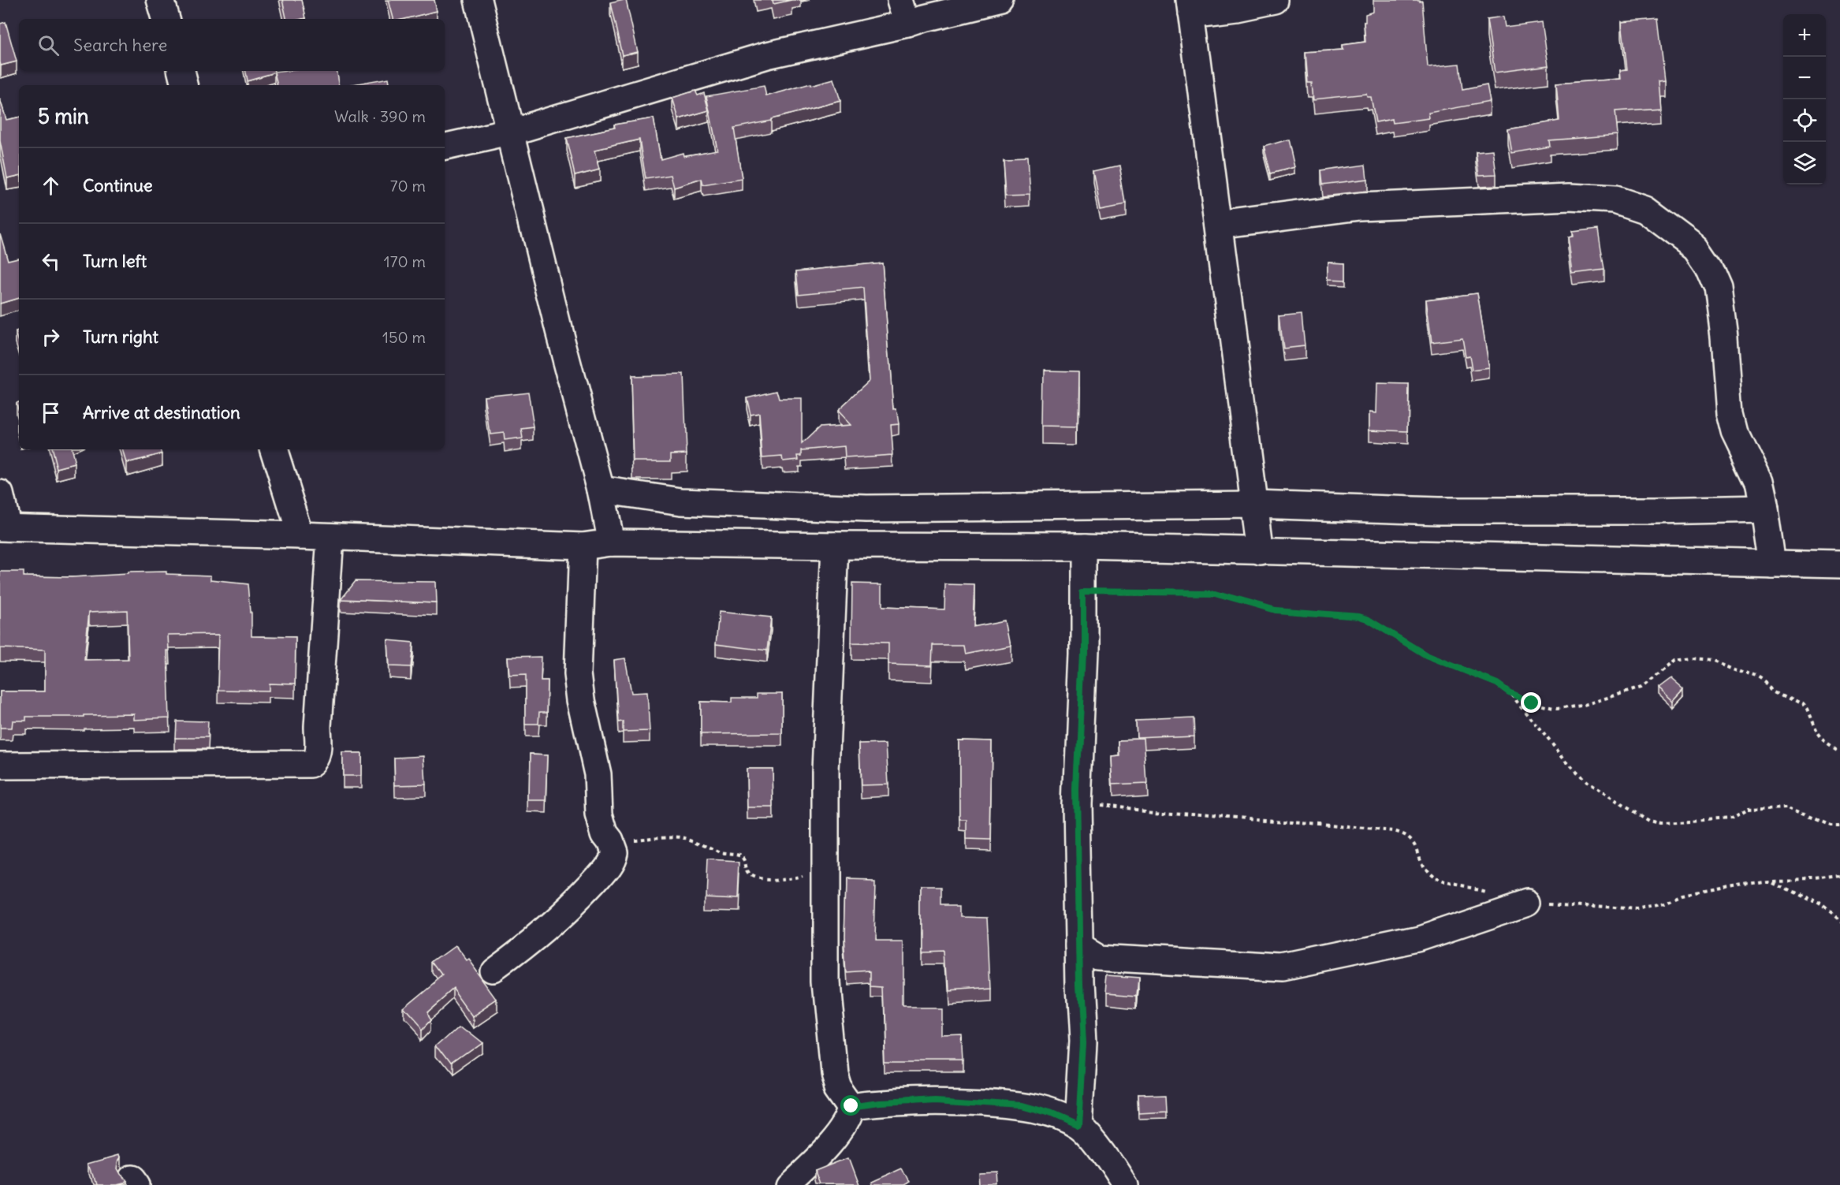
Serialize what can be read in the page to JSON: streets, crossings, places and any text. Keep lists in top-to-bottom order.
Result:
{
  "page": {
    "map_buttons": ["+", "−"],
    "search": "Search here",
    "heading": ["5 min", "Walk · 390 m"],
    "list": [
      ["Continue", "70 m"],
      ["Turn left", "170 m"],
      ["Turn right", "150 m"],
      "Arrive at destination"
    ]
  }
}
